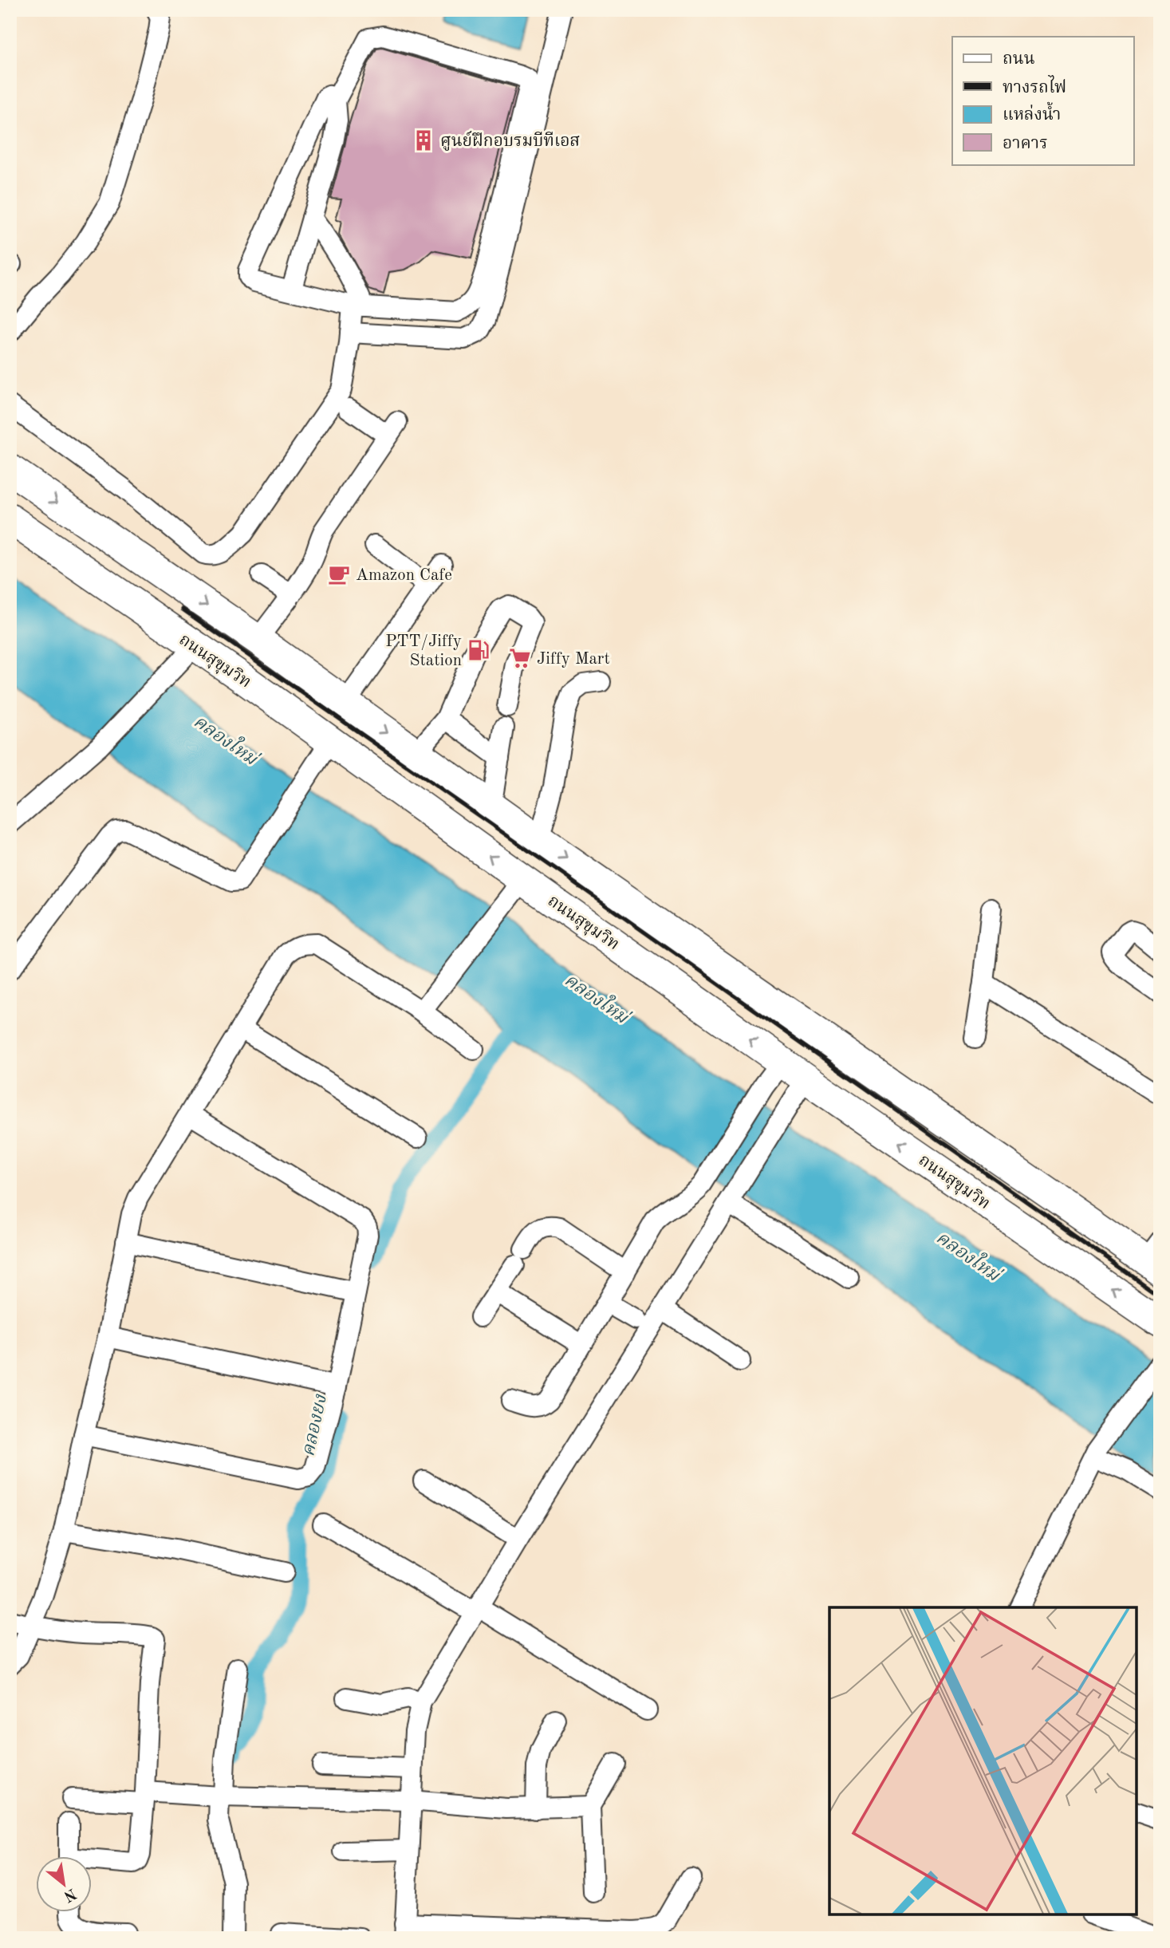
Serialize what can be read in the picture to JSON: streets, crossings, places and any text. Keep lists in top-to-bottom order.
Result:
{
  "streets": {
    "highway": ["ถนนสุขุมวิท"]
  },
  "water": ["คลองใหม่", "คลองยง"],
  "places": {
    "building": ["ศูนย์ฝึกอบรมบีทีเอส"],
    "cafe": ["Amazon Cafe"],
    "fuel station": ["PTT/Jiffy Station"],
    "supermarket": ["Jiffy Mart"]
  },
  "legend": [
    "ถนน",
    "ทางรถไฟ",
    "แหล่งน้ำ",
    "อาคาร"
  ],
  "north": "bottom right"
}
